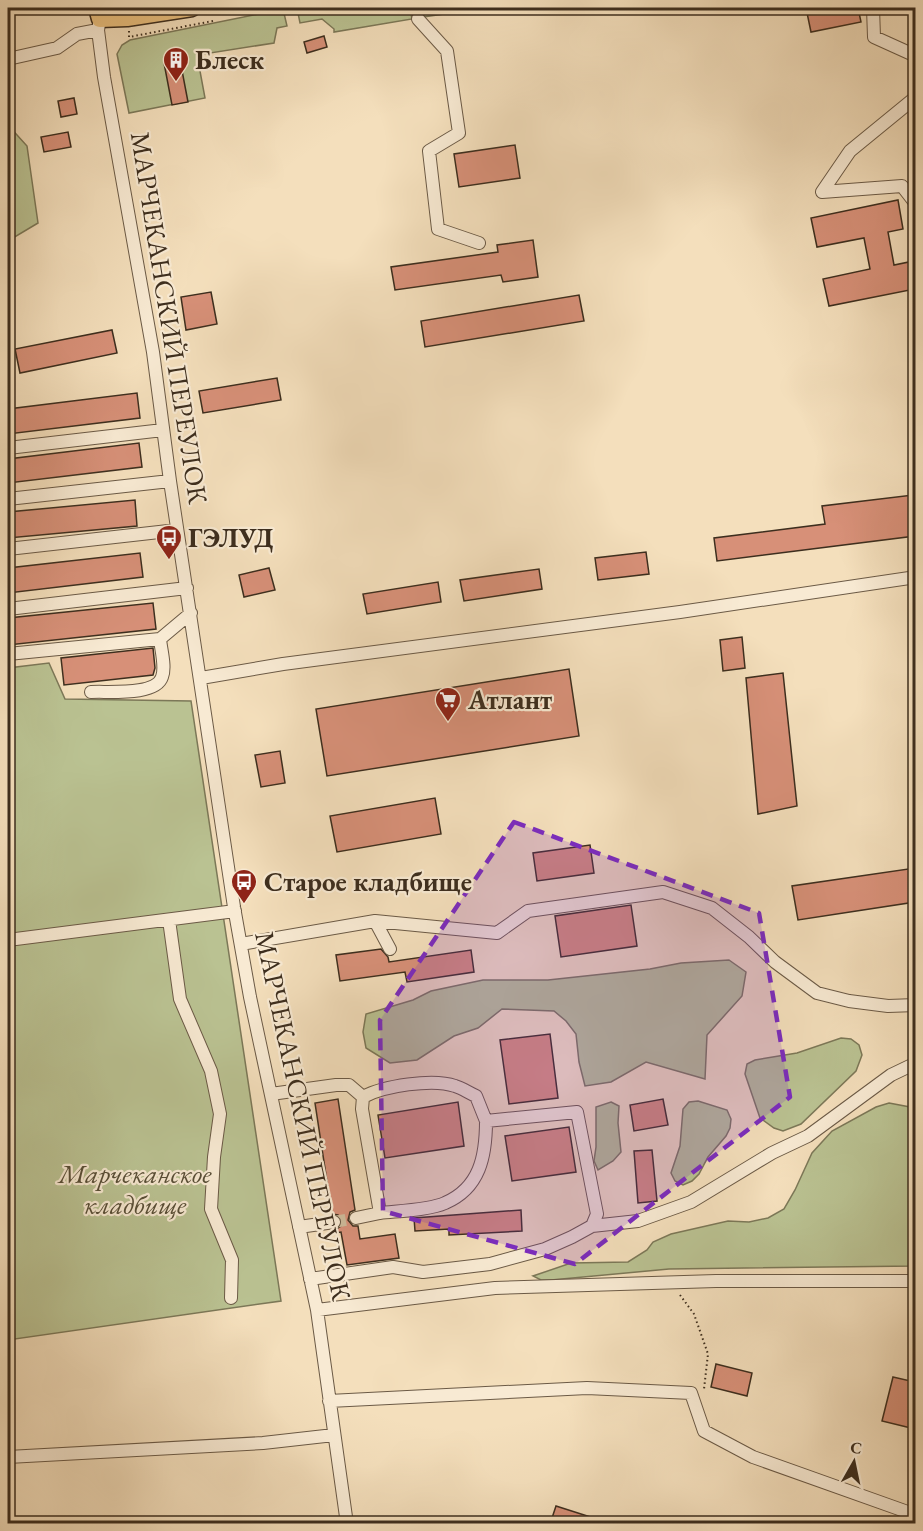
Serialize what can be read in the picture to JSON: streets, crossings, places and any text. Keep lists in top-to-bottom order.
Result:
{
  "streets": {
    "street": ["МАРЧЕКАНСКИЙ ПЕРЕУЛОК"]
  },
  "parks": ["Марчеканское кладбище"],
  "places": {
    "building": ["Блеск"],
    "bus stop": ["ГЭЛУД", "Старое кладбище"],
    "supermarket": ["Атлант"]
  },
  "north": "top"
}
